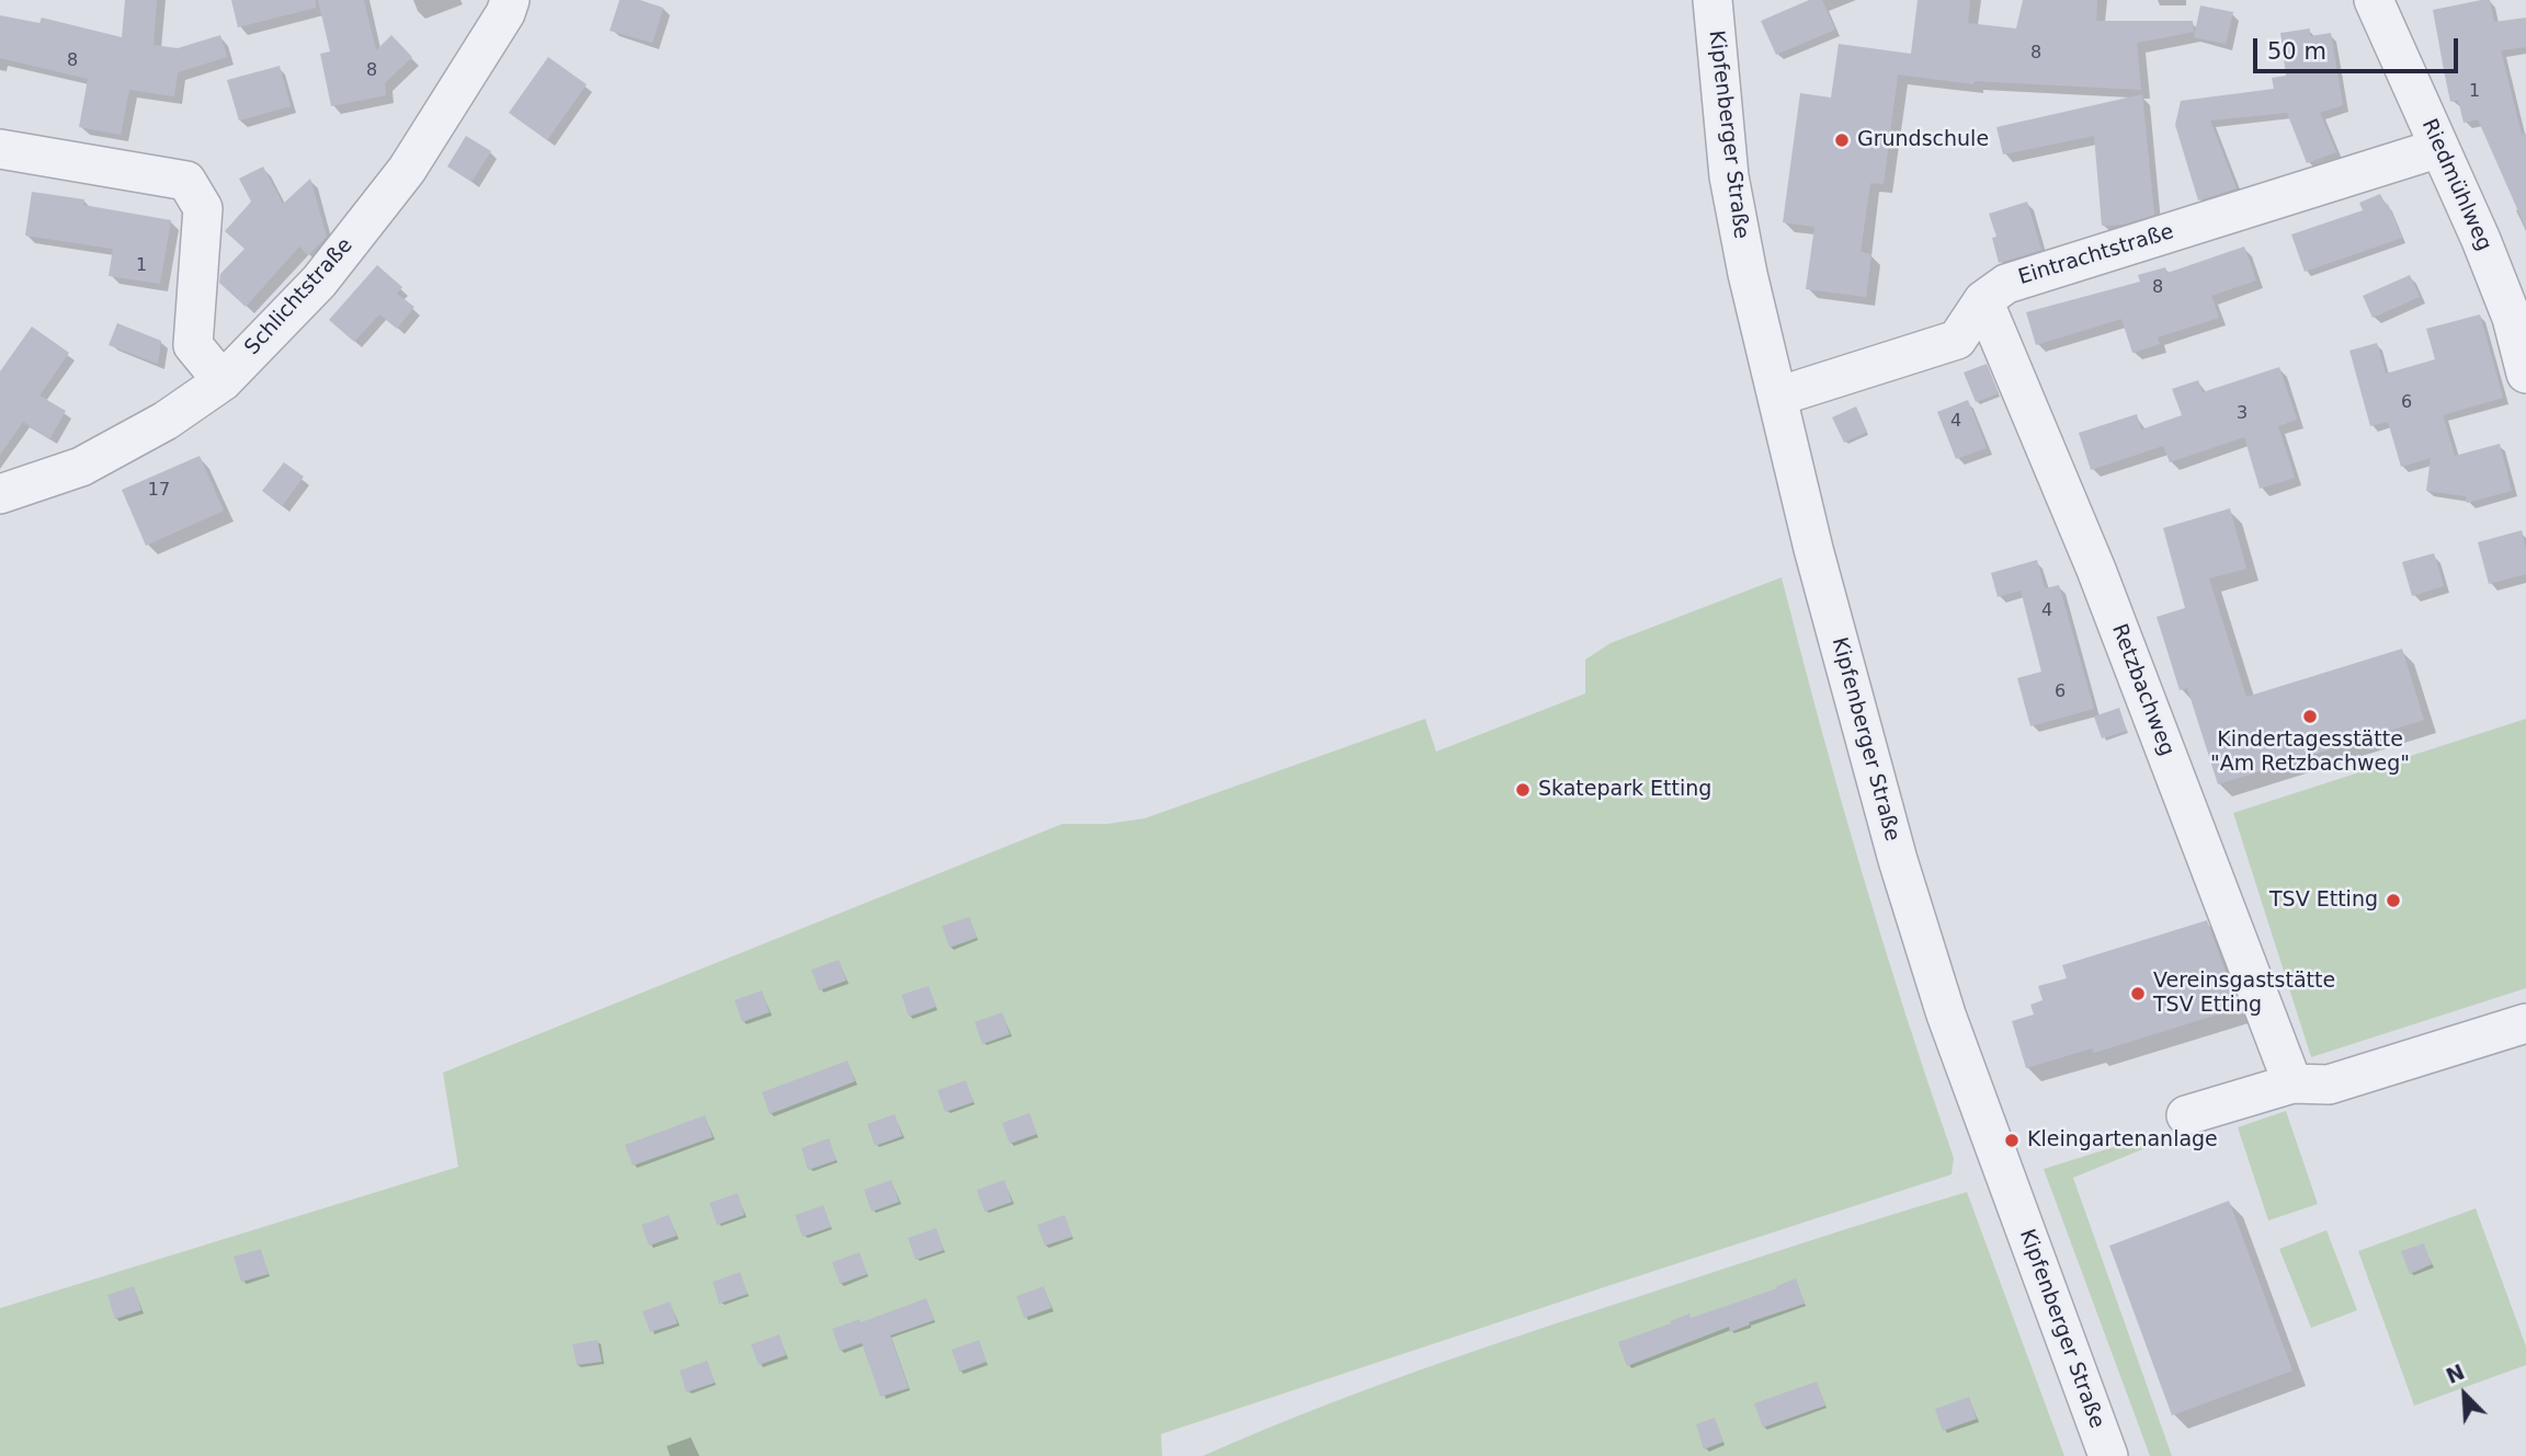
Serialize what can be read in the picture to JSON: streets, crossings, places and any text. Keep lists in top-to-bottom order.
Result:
{
  "streets": {
    "street": [
      "Kipfenberger Straße",
      "Riedmühlweg",
      "Eintrachtstraße",
      "Schlichtstraße",
      "Retzbachweg"
    ]
  },
  "crossings": [
    ["Kipfenberger Straße", "Eintrachtstraße"],
    ["Riedmühlweg", "Eintrachtstraße"],
    ["Eintrachtstraße", "Retzbachweg"]
  ],
  "places": [
    "Grundschule",
    "Kindertagesstätte \"Am Retzbachweg\"",
    "Skatepark Etting",
    "TSV Etting",
    "Vereinsgaststätte TSV Etting",
    "Kleingartenanlage"
  ],
  "house_numbers": [
    "8",
    "8",
    "8",
    "1",
    "1",
    "8",
    "6",
    "3",
    "4",
    "17",
    "4",
    "6"
  ],
  "scale_bar": "50 m",
  "north": "top left"
}
